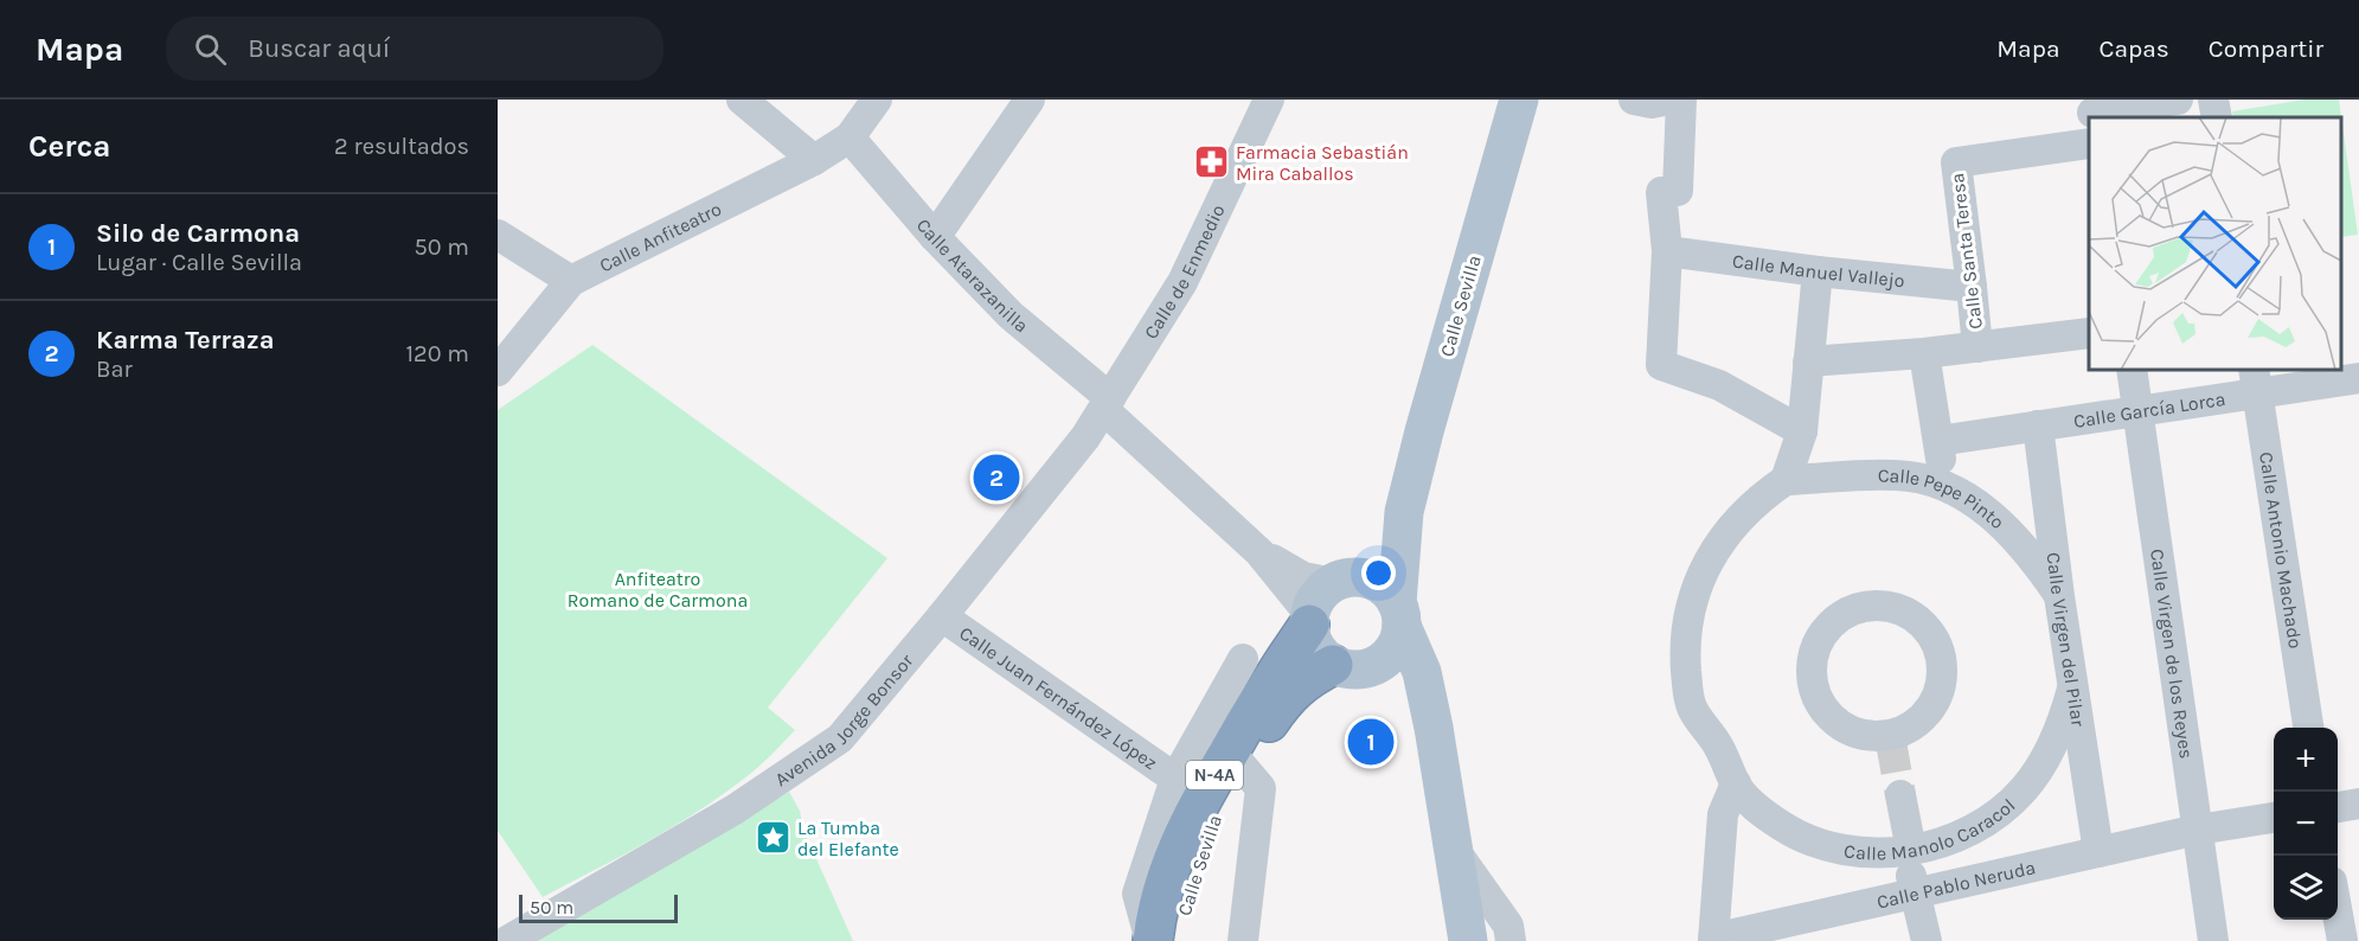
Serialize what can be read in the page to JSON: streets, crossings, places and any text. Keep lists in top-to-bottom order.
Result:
{
  "streets": {
    "highway": ["Calle Sevilla", "N-4A"],
    "street": [
      "Calle Anfiteatro",
      "Calle Santa Teresa",
      "Calle de Enmedio",
      "Calle Manuel Vallejo",
      "Calle Atarazanilla",
      "Calle García Lorca",
      "Calle Pepe Pinto",
      "Calle Antonio Machado",
      "Calle Virgen del Pilar",
      "Calle Virgen de los Reyes",
      "Calle Juan Fernández López",
      "Avenida Jorge Bonsor",
      "Calle Manolo Caracol",
      "Calle Pablo Neruda"
    ]
  },
  "crossings": [
    ["Calle Anfiteatro", "Calle Atarazanilla"],
    ["Calle Santa Teresa", "Calle Manuel Vallejo"],
    ["Calle de Enmedio", "Calle Atarazanilla"],
    ["Calle de Enmedio", "Avenida Jorge Bonsor"],
    ["Calle Atarazanilla", "Avenida Jorge Bonsor"],
    ["Calle Sevilla", "Calle Juan Fernández López"],
    ["Calle García Lorca", "Calle Antonio Machado"],
    ["Calle García Lorca", "Calle Virgen del Pilar"],
    ["Calle García Lorca", "Calle Virgen de los Reyes"],
    ["Calle Pepe Pinto", "Calle Virgen del Pilar"],
    ["Calle Pepe Pinto", "Calle Manolo Caracol"],
    ["Calle Virgen del Pilar", "Calle Manolo Caracol"],
    ["Calle Virgen del Pilar", "Calle Pablo Neruda"],
    ["Calle Virgen de los Reyes", "Calle Pablo Neruda"],
    ["Calle Juan Fernández López", "Avenida Jorge Bonsor"]
  ],
  "parks": ["Anfiteatro Romano de Carmona"],
  "places": {
    "pharmacy": ["Farmacia Sebastián Mira Caballos"],
    "place": ["La Tumba del Elefante"]
  },
  "scale_bar": "50 m",
  "page": {
    "header": "Mapa",
    "search": "Buscar aquí",
    "nav": ["Mapa", "Capas", "Compartir"],
    "heading": ["Cerca", "2 resultados"],
    "list": [
      {
        "mark": "1",
        "name": "Silo de Carmona",
        "note": "Lugar · Calle Sevilla",
        "value": "50 m"
      },
      {
        "mark": "2",
        "name": "Karma Terraza",
        "note": "Bar",
        "value": "120 m"
      }
    ],
    "pins": ["2", "1"],
    "map_buttons": ["+", "−"],
    "scale": "50 m"
  }
}
